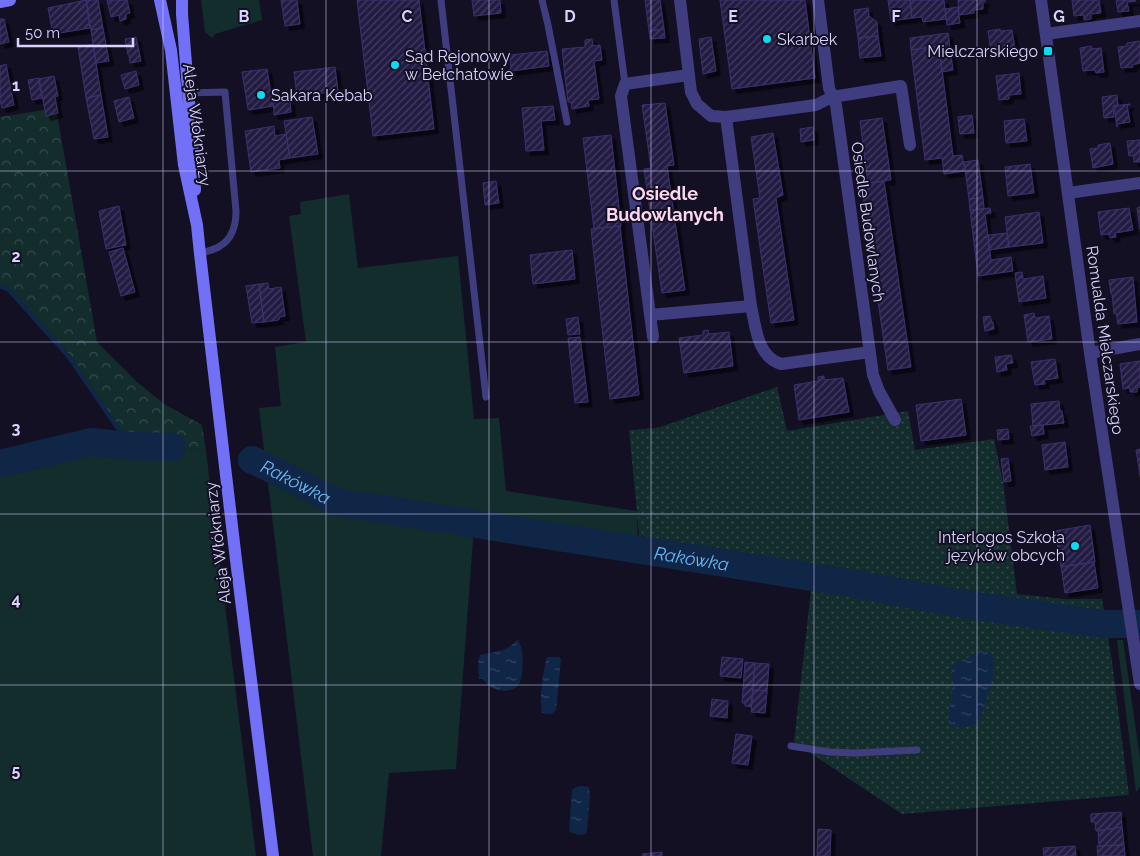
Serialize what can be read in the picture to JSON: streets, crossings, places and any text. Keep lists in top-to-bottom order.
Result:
{
  "streets": {
    "main road": ["Aleja Włókniarzy"],
    "street": ["Osiedle Budowlanych", "Romualda Mielczarskiego"]
  },
  "districts": ["Osiedle Budowlanych"],
  "water": ["Rakówka"],
  "places": {
    "other": [
      "Skarbek",
      "Sąd Rejonowy w Bełchatowie",
      "Sakara Kebab",
      "Interlogos Szkoła języków obcych"
    ],
    "transit": ["Mielczarskiego"]
  },
  "scale_bar": "50 m",
  "grid": {
    "columns": [
      "B",
      "C",
      "D",
      "E",
      "F",
      "G"
    ],
    "rows": [
      "1",
      "2",
      "3",
      "4",
      "5"
    ]
  }
}
